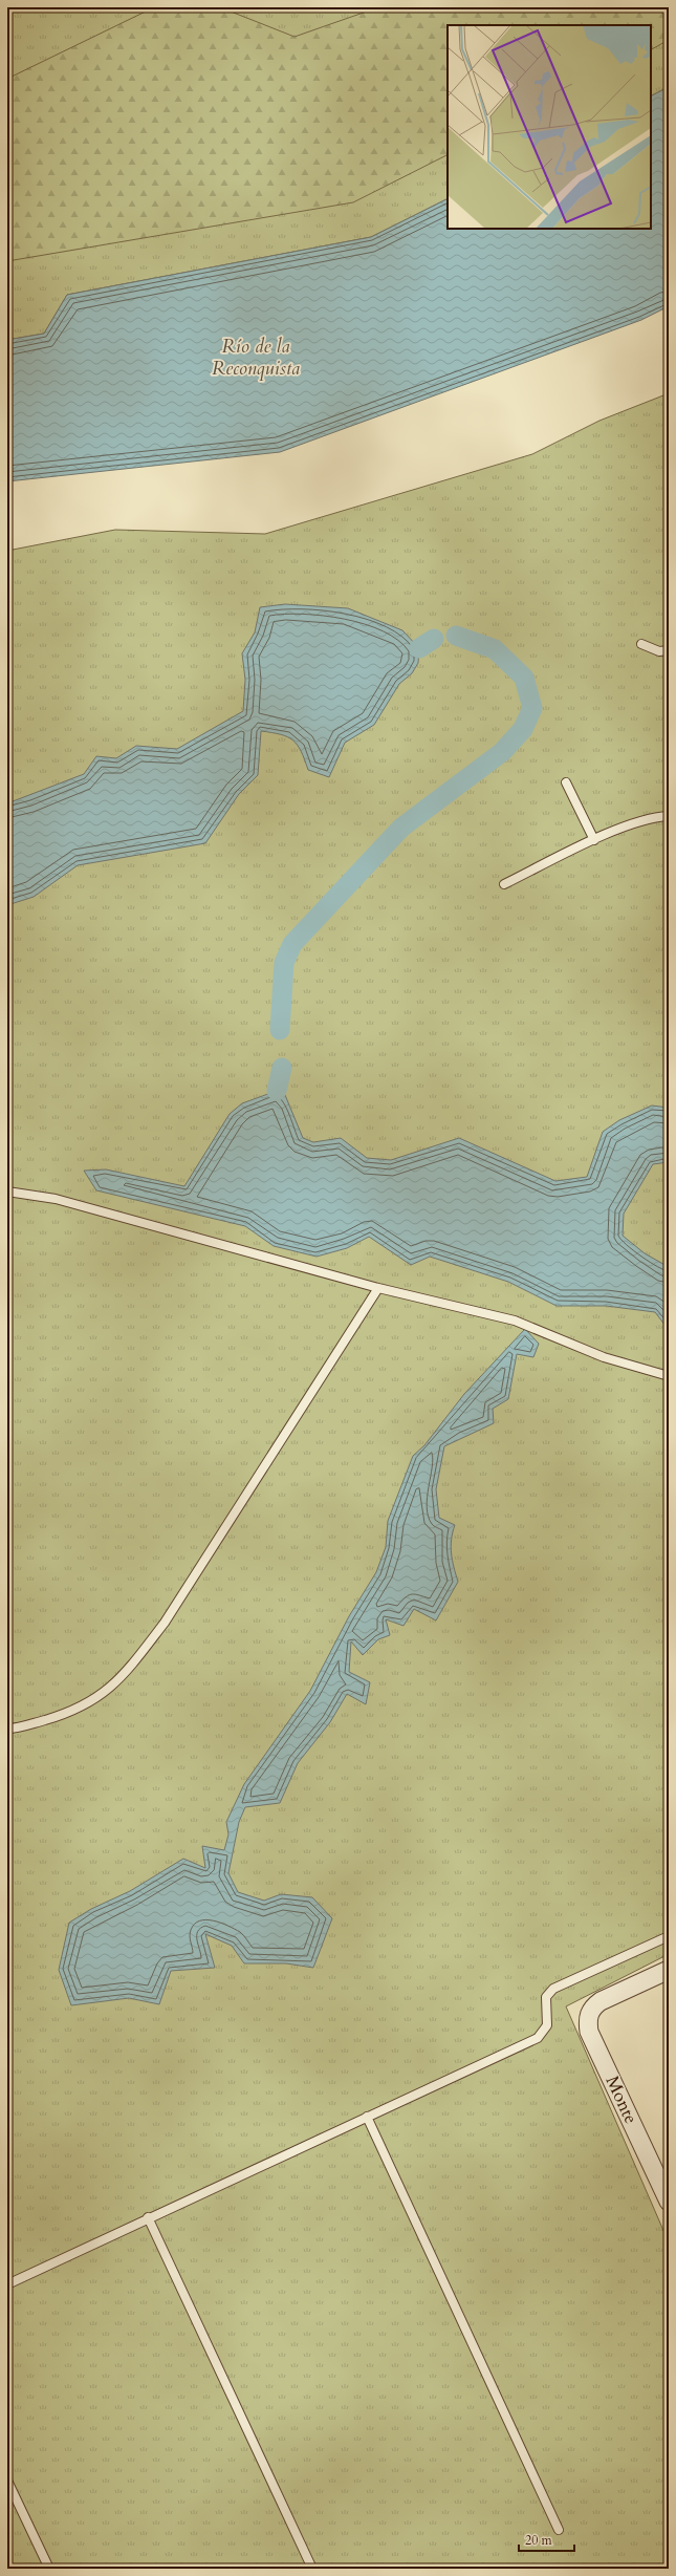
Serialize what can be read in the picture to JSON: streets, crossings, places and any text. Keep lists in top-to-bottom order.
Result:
{
  "streets": {
    "street": ["Monte"]
  },
  "water": ["Río de la Reconquista"],
  "scale_bar": "20 m"
}
